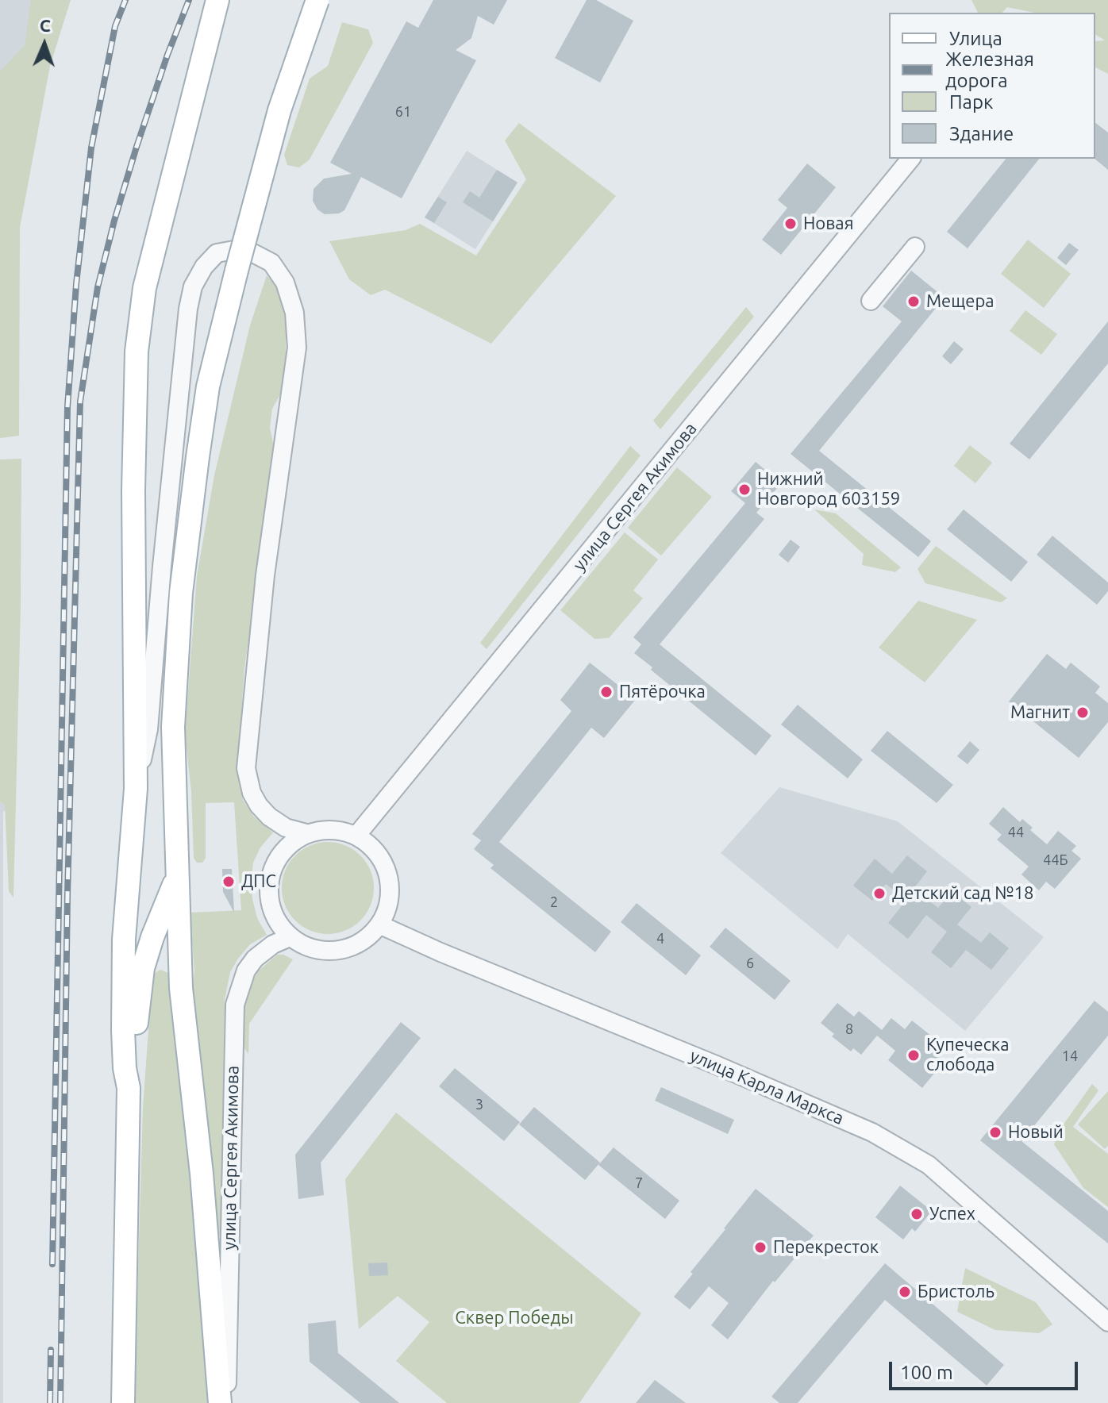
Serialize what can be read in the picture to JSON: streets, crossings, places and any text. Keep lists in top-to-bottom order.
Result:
{
  "streets": {
    "street": ["улица Сергея Акимова", "улица Карла Маркса"]
  },
  "crossings": [
    ["улица Сергея Акимова", "улица Карла Маркса"]
  ],
  "parks": ["Сквер Победы"],
  "places": [
    "Новая",
    "Мещера",
    "Нижний Новгород 603159",
    "Пятёрочка",
    "Магнит",
    "ДПС",
    "Детский сад №18",
    "Купеческа слобода",
    "Новый",
    "Успех",
    "Перекресток",
    "Бристоль"
  ],
  "house_numbers": [
    "61",
    "44",
    "44Б",
    "2",
    "4",
    "6",
    "8",
    "14",
    "3",
    "7"
  ],
  "legend": [
    "Улица",
    "Железная дорога",
    "Парк",
    "Здание"
  ],
  "scale_bar": "100 m",
  "north": "top"
}
